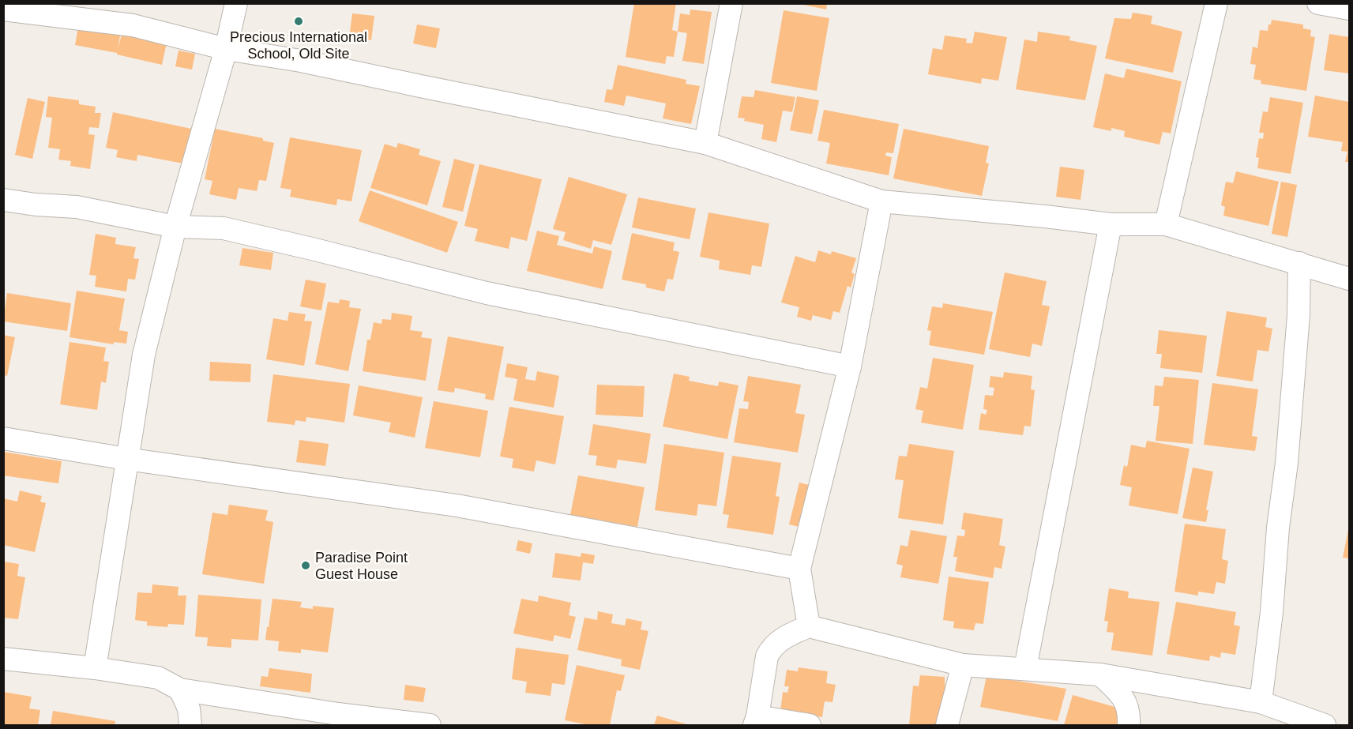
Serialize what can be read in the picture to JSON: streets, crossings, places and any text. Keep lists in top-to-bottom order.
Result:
{
  "places": ["Precious International School, Old Site", "Paradise Point Guest House"]
}
